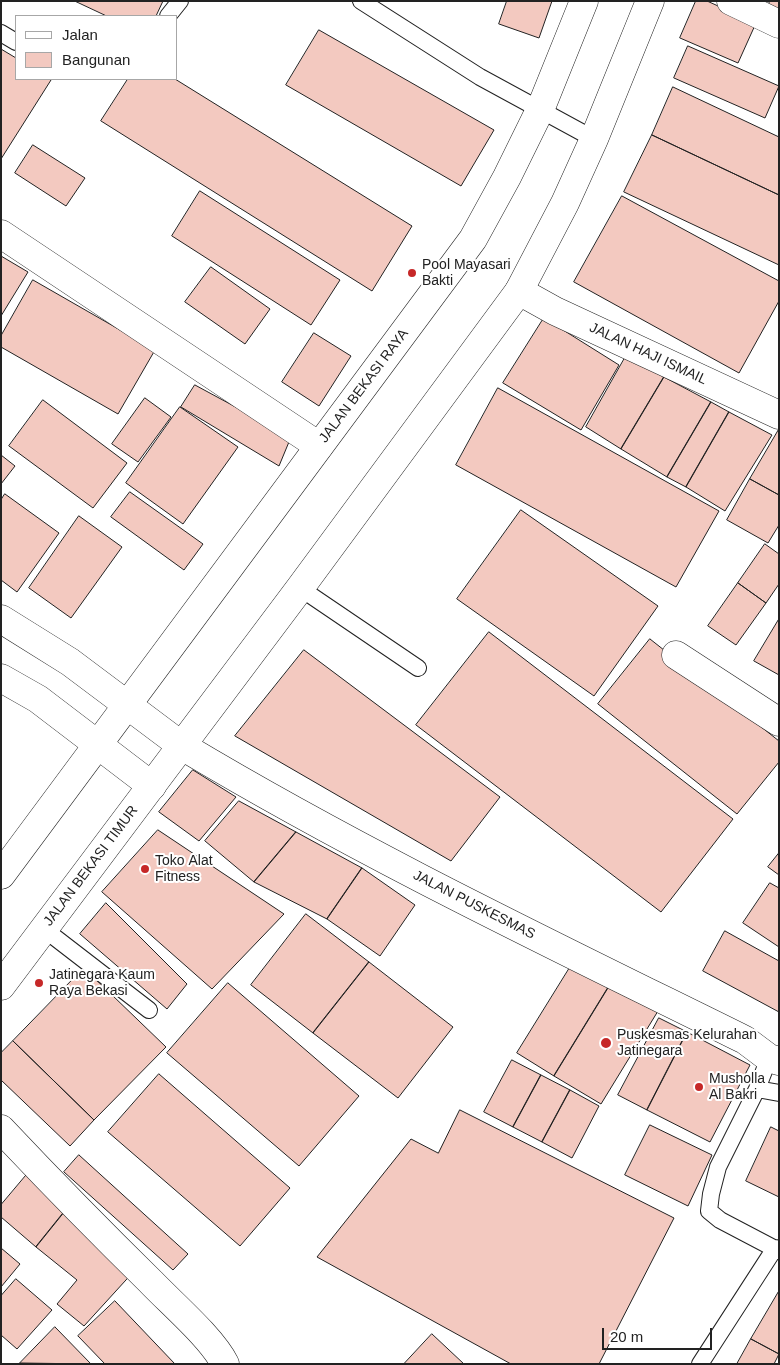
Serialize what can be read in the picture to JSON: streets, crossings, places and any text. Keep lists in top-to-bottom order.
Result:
{
  "streets": {
    "main road": [
      "JALAN HAJI ISMAIL",
      "JALAN BEKASI RAYA",
      "JALAN BEKASI TIMUR",
      "JALAN PUSKESMAS"
    ]
  },
  "crossings": [
    ["JALAN BEKASI RAYA", "JALAN PUSKESMAS"],
    ["JALAN BEKASI TIMUR", "JALAN PUSKESMAS"]
  ],
  "places": [
    "Pool Mayasari Bakti",
    "Toko Alat Fitness",
    "Jatinegara Kaum Raya Bekasi",
    "Puskesmas Kelurahan Jatinegara",
    "Musholla Al Bakri"
  ],
  "legend": ["Jalan", "Bangunan"],
  "scale_bar": "20 m"
}
